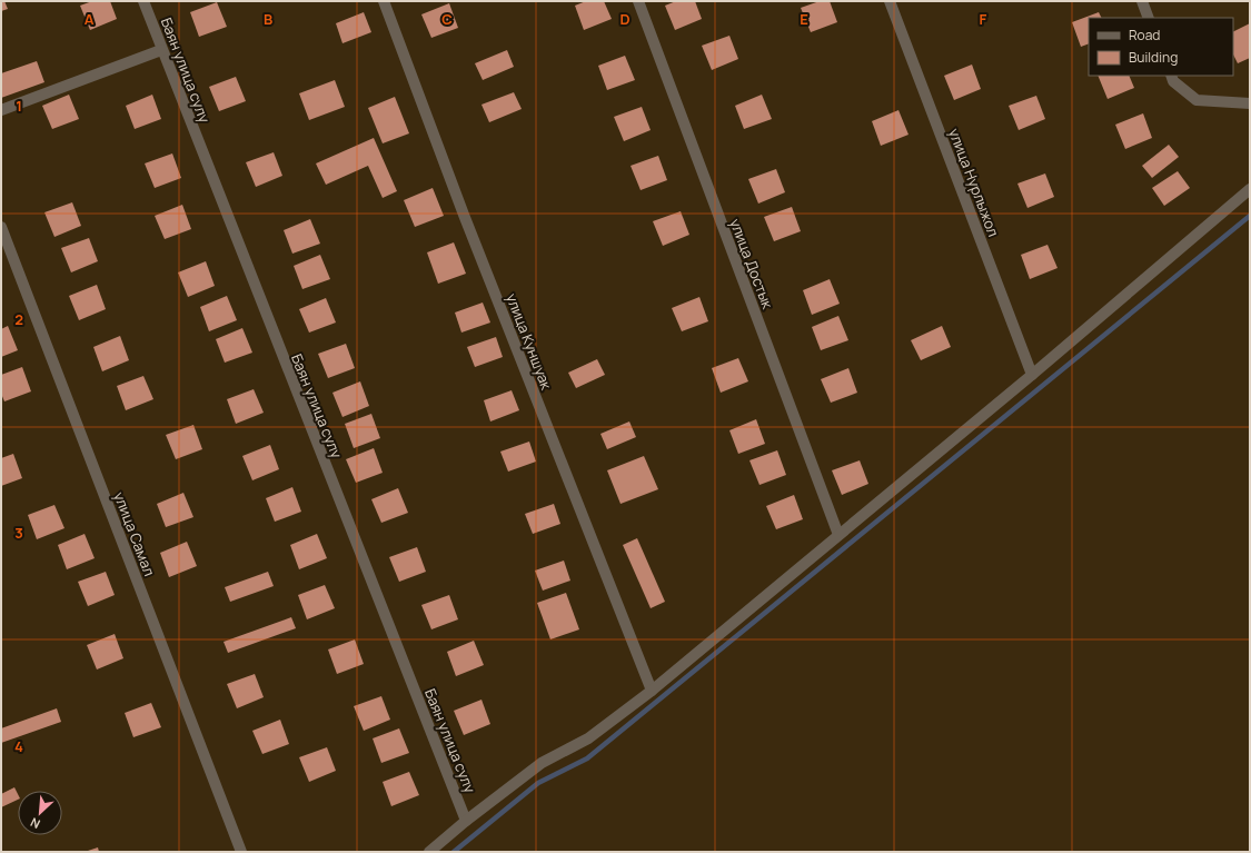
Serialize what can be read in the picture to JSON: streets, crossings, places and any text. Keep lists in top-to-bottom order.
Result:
{
  "streets": {
    "street": [
      "Баян улица сулу",
      "улица Нурлыжол",
      "улица Достык",
      "улица Куншуак",
      "улица Самал"
    ]
  },
  "legend": ["Road", "Building"],
  "north": "bottom left",
  "grid": {
    "columns": [
      "A",
      "B",
      "C",
      "D",
      "E",
      "F"
    ],
    "rows": [
      "1",
      "2",
      "3",
      "4"
    ]
  }
}
